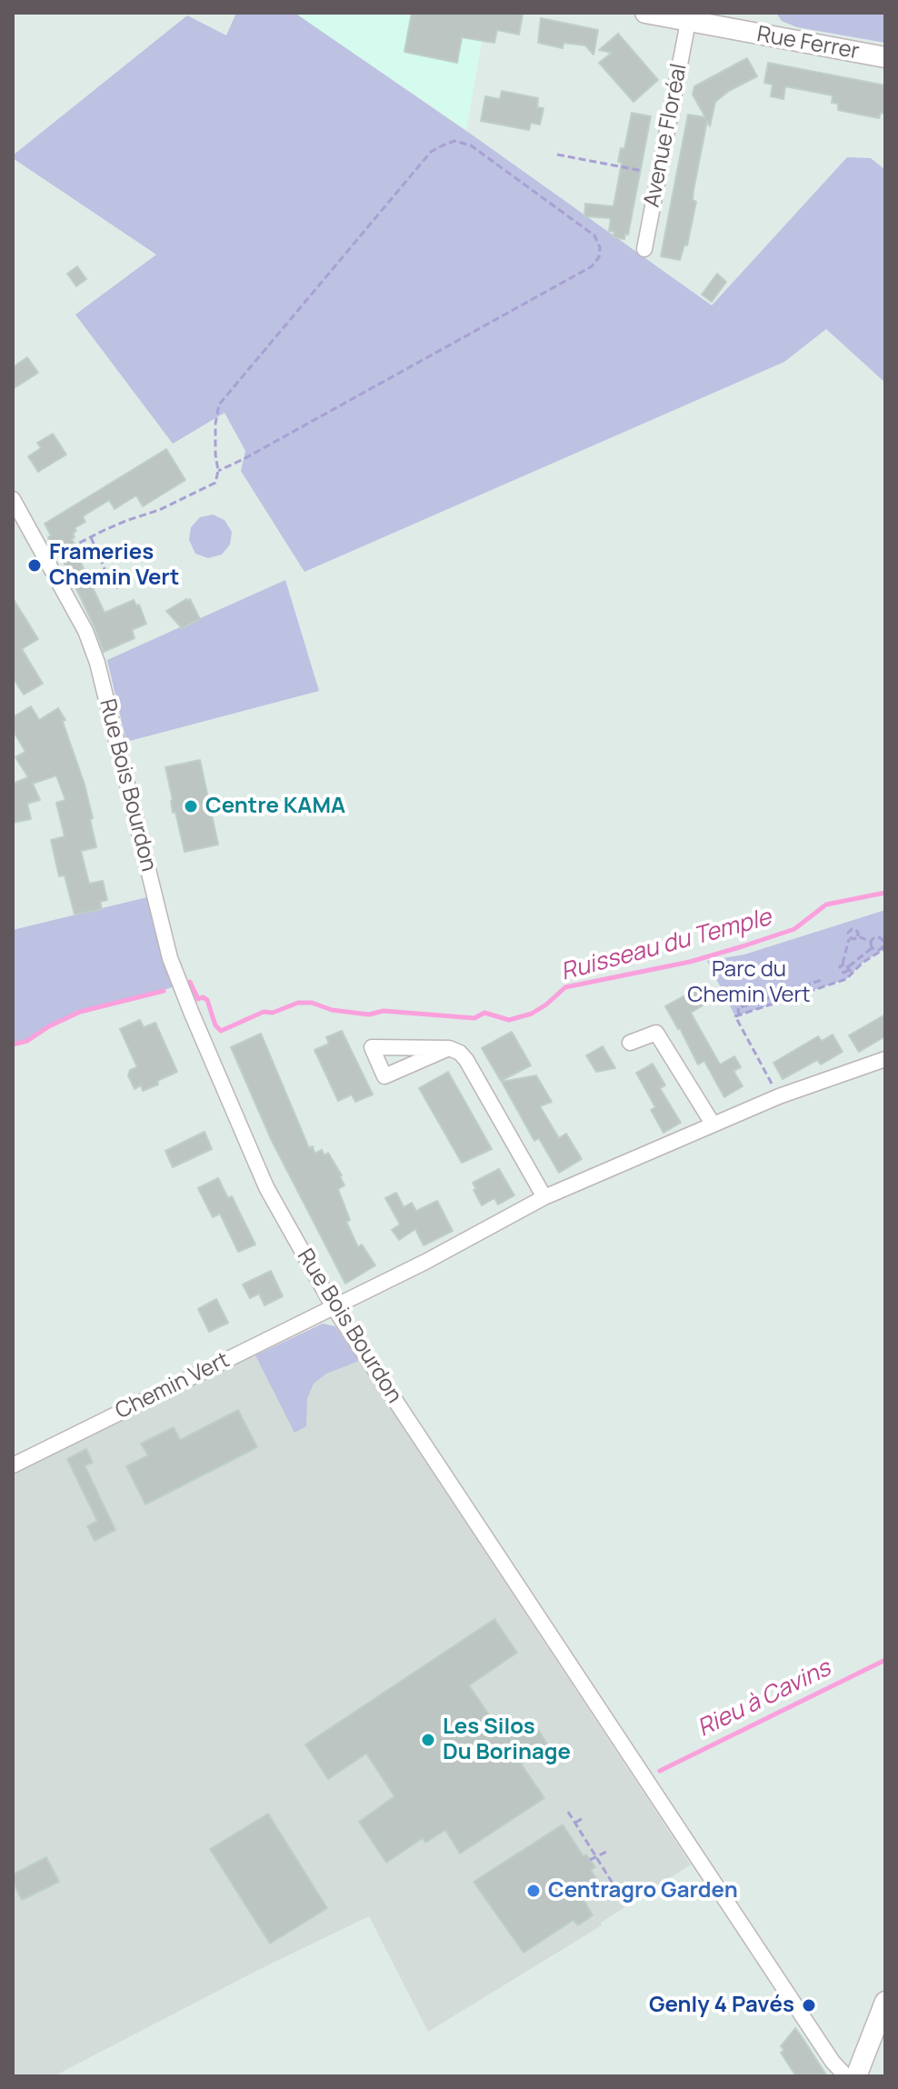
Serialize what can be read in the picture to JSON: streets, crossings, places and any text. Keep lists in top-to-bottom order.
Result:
{
  "streets": {
    "main road": ["Rue Ferrer"],
    "street": ["Avenue Floréal", "Rue Bois Bourdon", "Chemin Vert"]
  },
  "crossings": [
    ["Rue Ferrer", "Avenue Floréal"],
    ["Rue Bois Bourdon", "Chemin Vert"]
  ],
  "water": ["Ruisseau du Temple", "Rieu à Cavins"],
  "parks": ["Parc du Chemin Vert"],
  "places": [
    "Frameries Chemin Vert",
    "Centre KAMA",
    "Les Silos Du Borinage",
    "Centragro Garden",
    "Genly 4 Pavés"
  ]
}
